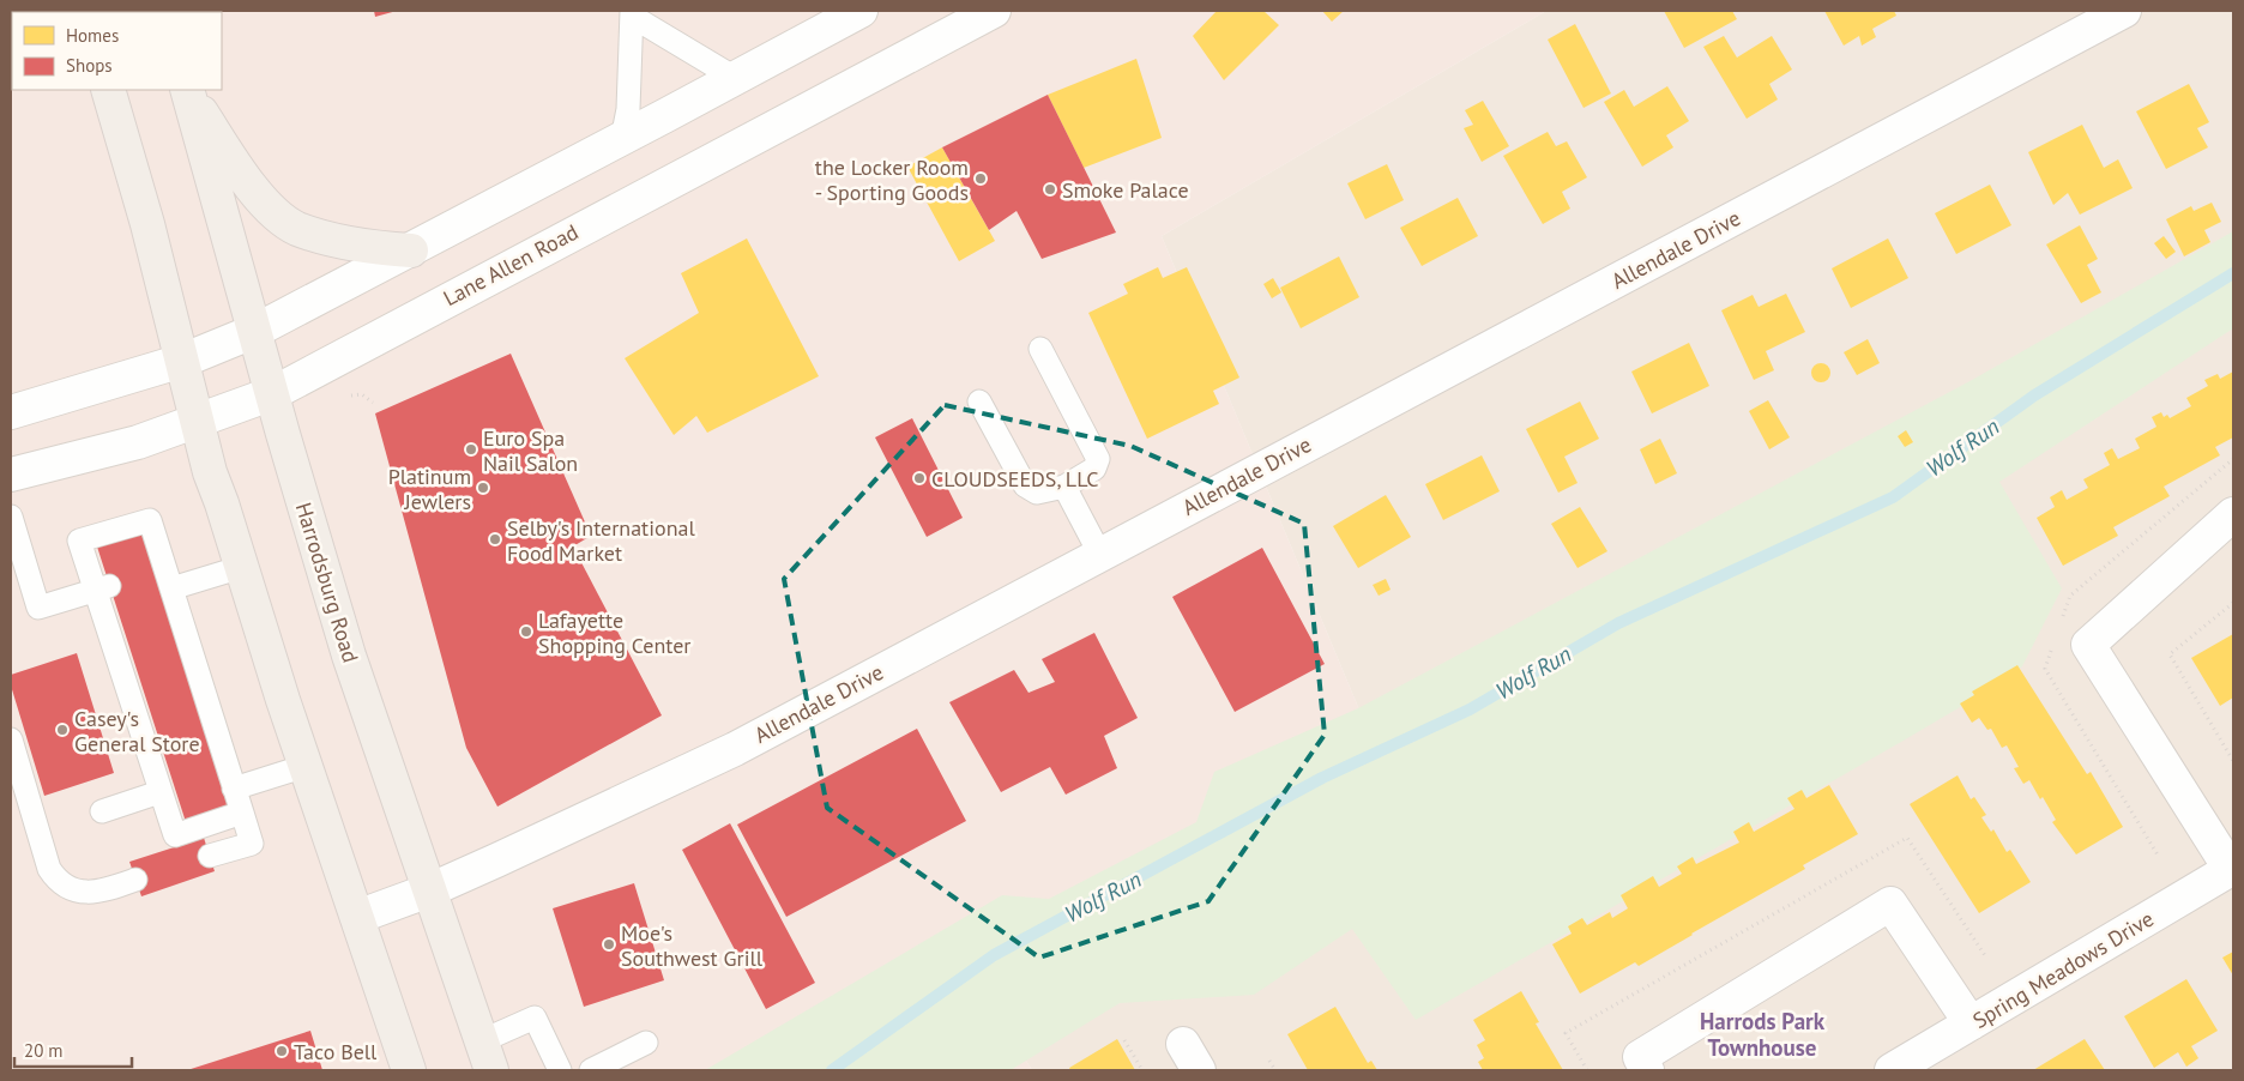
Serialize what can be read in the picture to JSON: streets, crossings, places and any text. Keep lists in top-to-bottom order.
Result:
{
  "streets": {
    "main road": ["Harrodsburg Road"],
    "street": ["Allendale Drive", "Lane Allen Road", "Spring Meadows Drive"]
  },
  "crossings": [
    ["Allendale Drive", "Harrodsburg Road"],
    ["Lane Allen Road", "Harrodsburg Road"]
  ],
  "districts": ["Harrods Park Townhouse"],
  "water": ["Wolf Run"],
  "places": [
    "the Locker Room - Sporting Goods",
    "Smoke Palace",
    "Euro Spa Nail Salon",
    "CLOUDSEEDS, LLC",
    "Platinum Jewlers",
    "Selby's International Food Market",
    "Lafayette Shopping Center",
    "Casey's General Store",
    "Moe's Southwest Grill",
    "Taco Bell"
  ],
  "legend": ["Homes", "Shops"],
  "scale_bar": "20 m"
}
